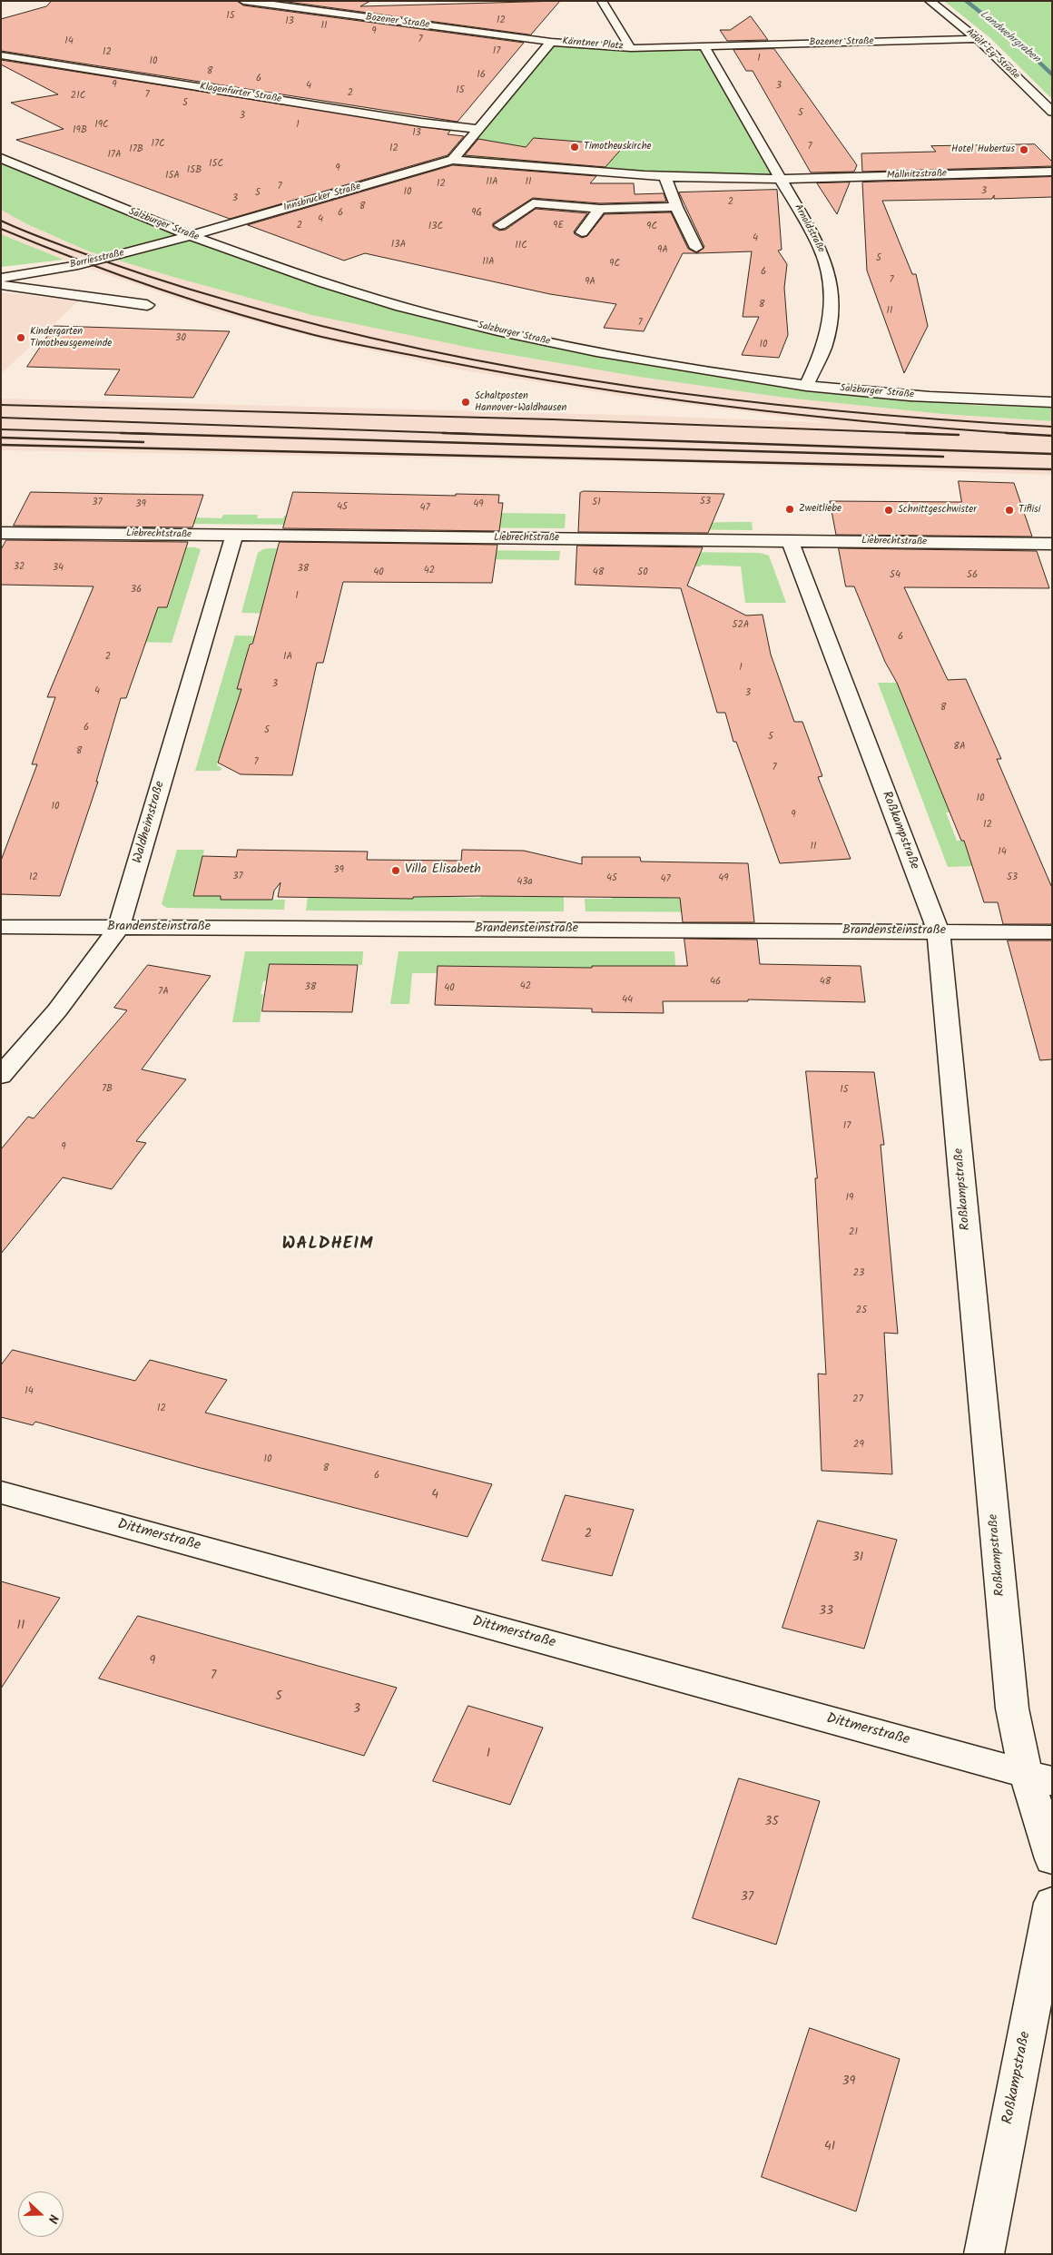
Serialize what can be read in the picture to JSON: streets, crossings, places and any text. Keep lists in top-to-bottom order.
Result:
{
  "streets": {
    "street": [
      "Bozener Straße",
      "Kärntner Platz",
      "Adolf-Ey-Straße",
      "Klagenfurter Straße",
      "Mallnitzstraße",
      "Innsbrucker Straße",
      "Salzburger Straße",
      "Arnoldstraße",
      "Borriesstraße",
      "Liebrechtstraße",
      "Waldheimstraße",
      "Roßkampstraße",
      "Brandensteinstraße",
      "Dittmerstraße"
    ]
  },
  "crossings": [
    ["Bozener Straße", "Kärntner Platz"],
    ["Bozener Straße", "Adolf-Ey-Straße"],
    ["Kärntner Platz", "Klagenfurter Straße"],
    ["Kärntner Platz", "Innsbrucker Straße"],
    ["Mallnitzstraße", "Arnoldstraße"],
    ["Innsbrucker Straße", "Salzburger Straße"],
    ["Innsbrucker Straße", "Borriesstraße"],
    ["Salzburger Straße", "Arnoldstraße"],
    ["Salzburger Straße", "Borriesstraße"],
    ["Liebrechtstraße", "Waldheimstraße"],
    ["Liebrechtstraße", "Roßkampstraße"],
    ["Waldheimstraße", "Brandensteinstraße"],
    ["Roßkampstraße", "Brandensteinstraße"],
    ["Roßkampstraße", "Dittmerstraße"]
  ],
  "districts": ["WALDHEIM"],
  "water": ["Landwehrgraben"],
  "places": [
    "Timotheuskirche",
    "Hotel Hubertus",
    "Kindergarten Timotheusgemeinde",
    "Schaltposten Hannover-Waldhausen",
    "Zweitliebe",
    "Schnittgeschwister",
    "Tiflisi",
    "Villa Elisabeth"
  ],
  "house_numbers": [
    "15",
    "12",
    "13",
    "11",
    "9",
    "7",
    "14",
    "17",
    "12",
    "1",
    "10",
    "8",
    "16",
    "6",
    "9",
    "4",
    "3",
    "15",
    "2",
    "7",
    "21C",
    "5",
    "5",
    "3",
    "19C",
    "1",
    "19B",
    "13",
    "17C",
    "7",
    "12",
    "17B",
    "17A",
    "15C",
    "9",
    "15B",
    "15A",
    "11A",
    "11",
    "12",
    "7",
    "3",
    "10",
    "5",
    "3",
    "2",
    "8",
    "6",
    "9G",
    "4",
    "2",
    "9E",
    "13C",
    "9C",
    "4",
    "13A",
    "11C",
    "9A",
    "5",
    "11A",
    "9C",
    "6",
    "7",
    "9A",
    "8",
    "11",
    "7",
    "30",
    "10",
    "53",
    "37",
    "51",
    "39",
    "49",
    "45",
    "47",
    "32",
    "34",
    "38",
    "42",
    "40",
    "48",
    "50",
    "54",
    "56",
    "36",
    "1",
    "52A",
    "6",
    "2",
    "1A",
    "1",
    "3",
    "4",
    "3",
    "8",
    "6",
    "5",
    "5",
    "8A",
    "8",
    "7",
    "7",
    "10",
    "10",
    "9",
    "12",
    "11",
    "14",
    "39",
    "37",
    "12",
    "53",
    "45",
    "49",
    "47",
    "43a",
    "46",
    "48",
    "42",
    "38",
    "40",
    "7A",
    "44",
    "7B",
    "15",
    "17",
    "9",
    "19",
    "21",
    "23",
    "25",
    "14",
    "27",
    "12",
    "29",
    "10",
    "8",
    "6",
    "4",
    "2",
    "31",
    "33",
    "11",
    "9",
    "7",
    "5",
    "3",
    "1",
    "35",
    "37",
    "39",
    "41"
  ],
  "north": "right"
}
